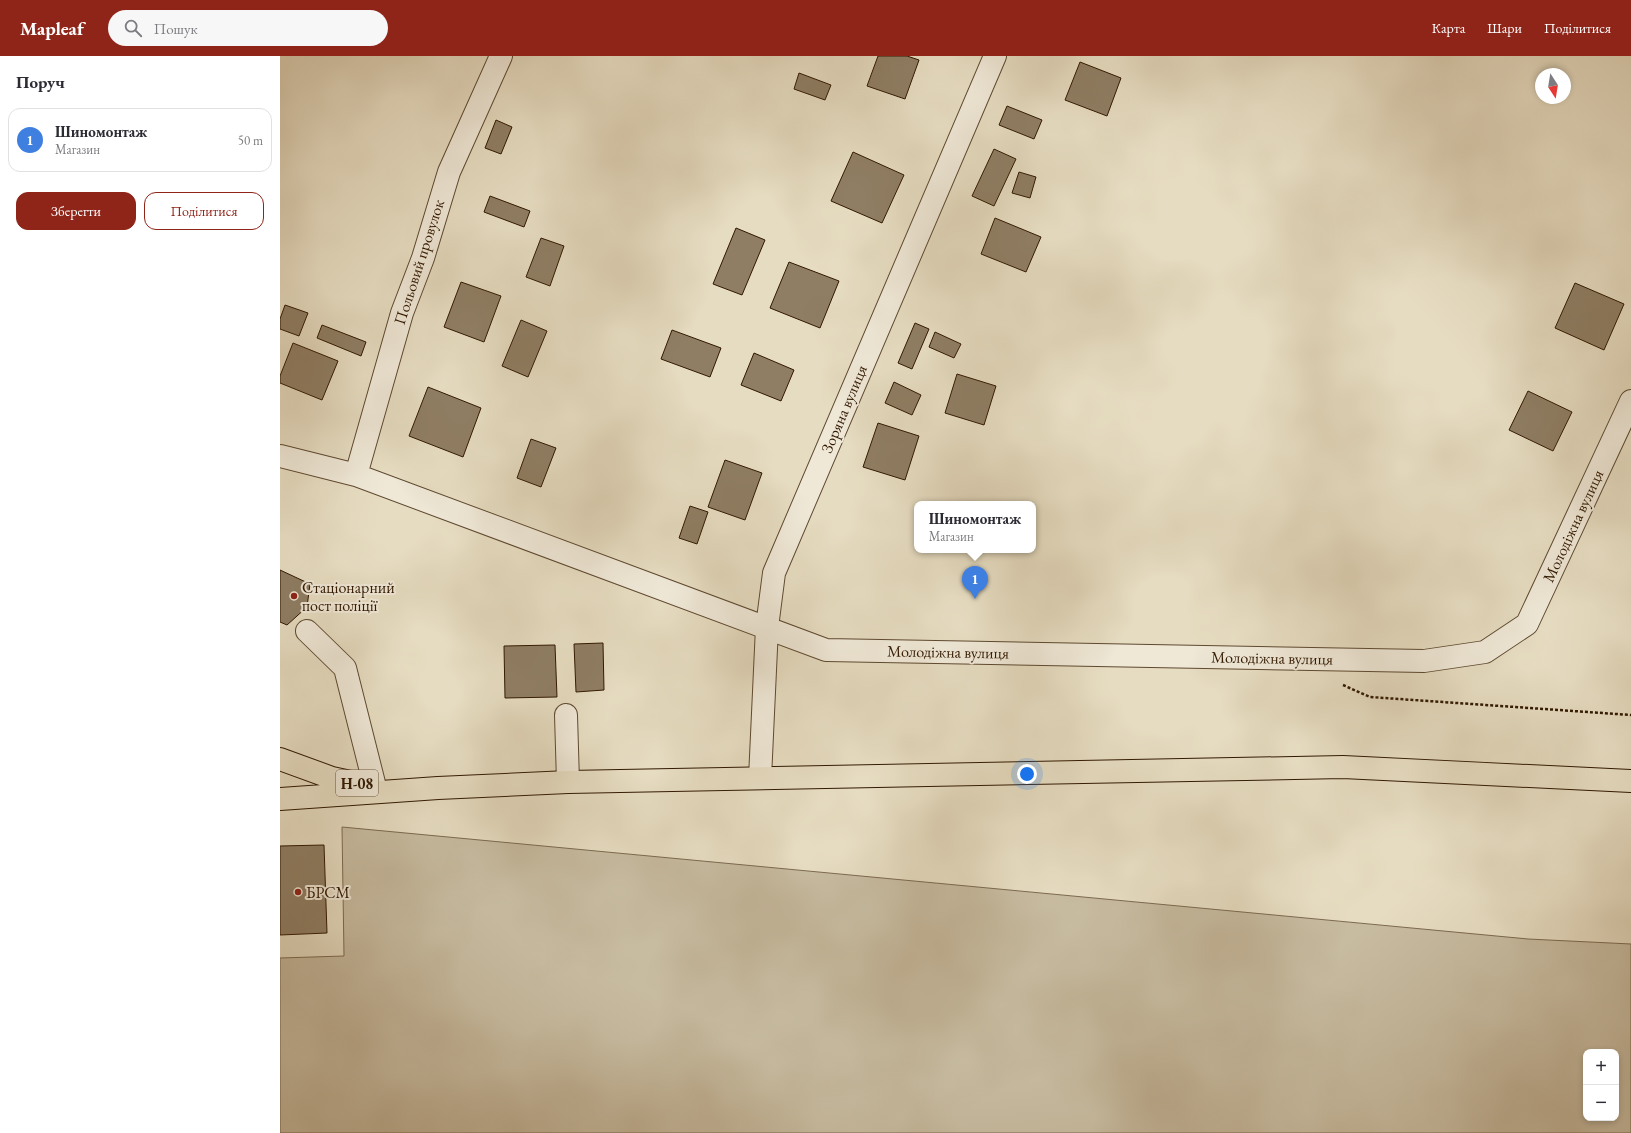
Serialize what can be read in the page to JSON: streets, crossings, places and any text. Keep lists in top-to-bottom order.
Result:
{
  "streets": {
    "main road": ["Н-08"],
    "street": ["Польовий провулок", "Зоряна вулиця", "Молодіжна вулиця"]
  },
  "crossings": [
    ["Польовий провулок", "Молодіжна вулиця"],
    ["Зоряна вулиця", "Молодіжна вулиця"],
    ["Зоряна вулиця", "Н-08"]
  ],
  "places": ["Стаціонарний пост поліції", "БРСМ"],
  "north": "bottom",
  "page": {
    "header": "Mapleaf",
    "search": "Пошук",
    "nav": ["Карта", "Шари", "Поділитися"],
    "heading": "Поруч",
    "list": [
      {
        "mark": "1",
        "name": "Шиномонтаж",
        "note": "Магазин",
        "value": "50 m"
      }
    ],
    "buttons": ["Зберегти", "Поділитися"],
    "popup": ["Шиномонтаж", "Магазин"],
    "pins": "1",
    "map_buttons": ["+", "−"]
  }
}
